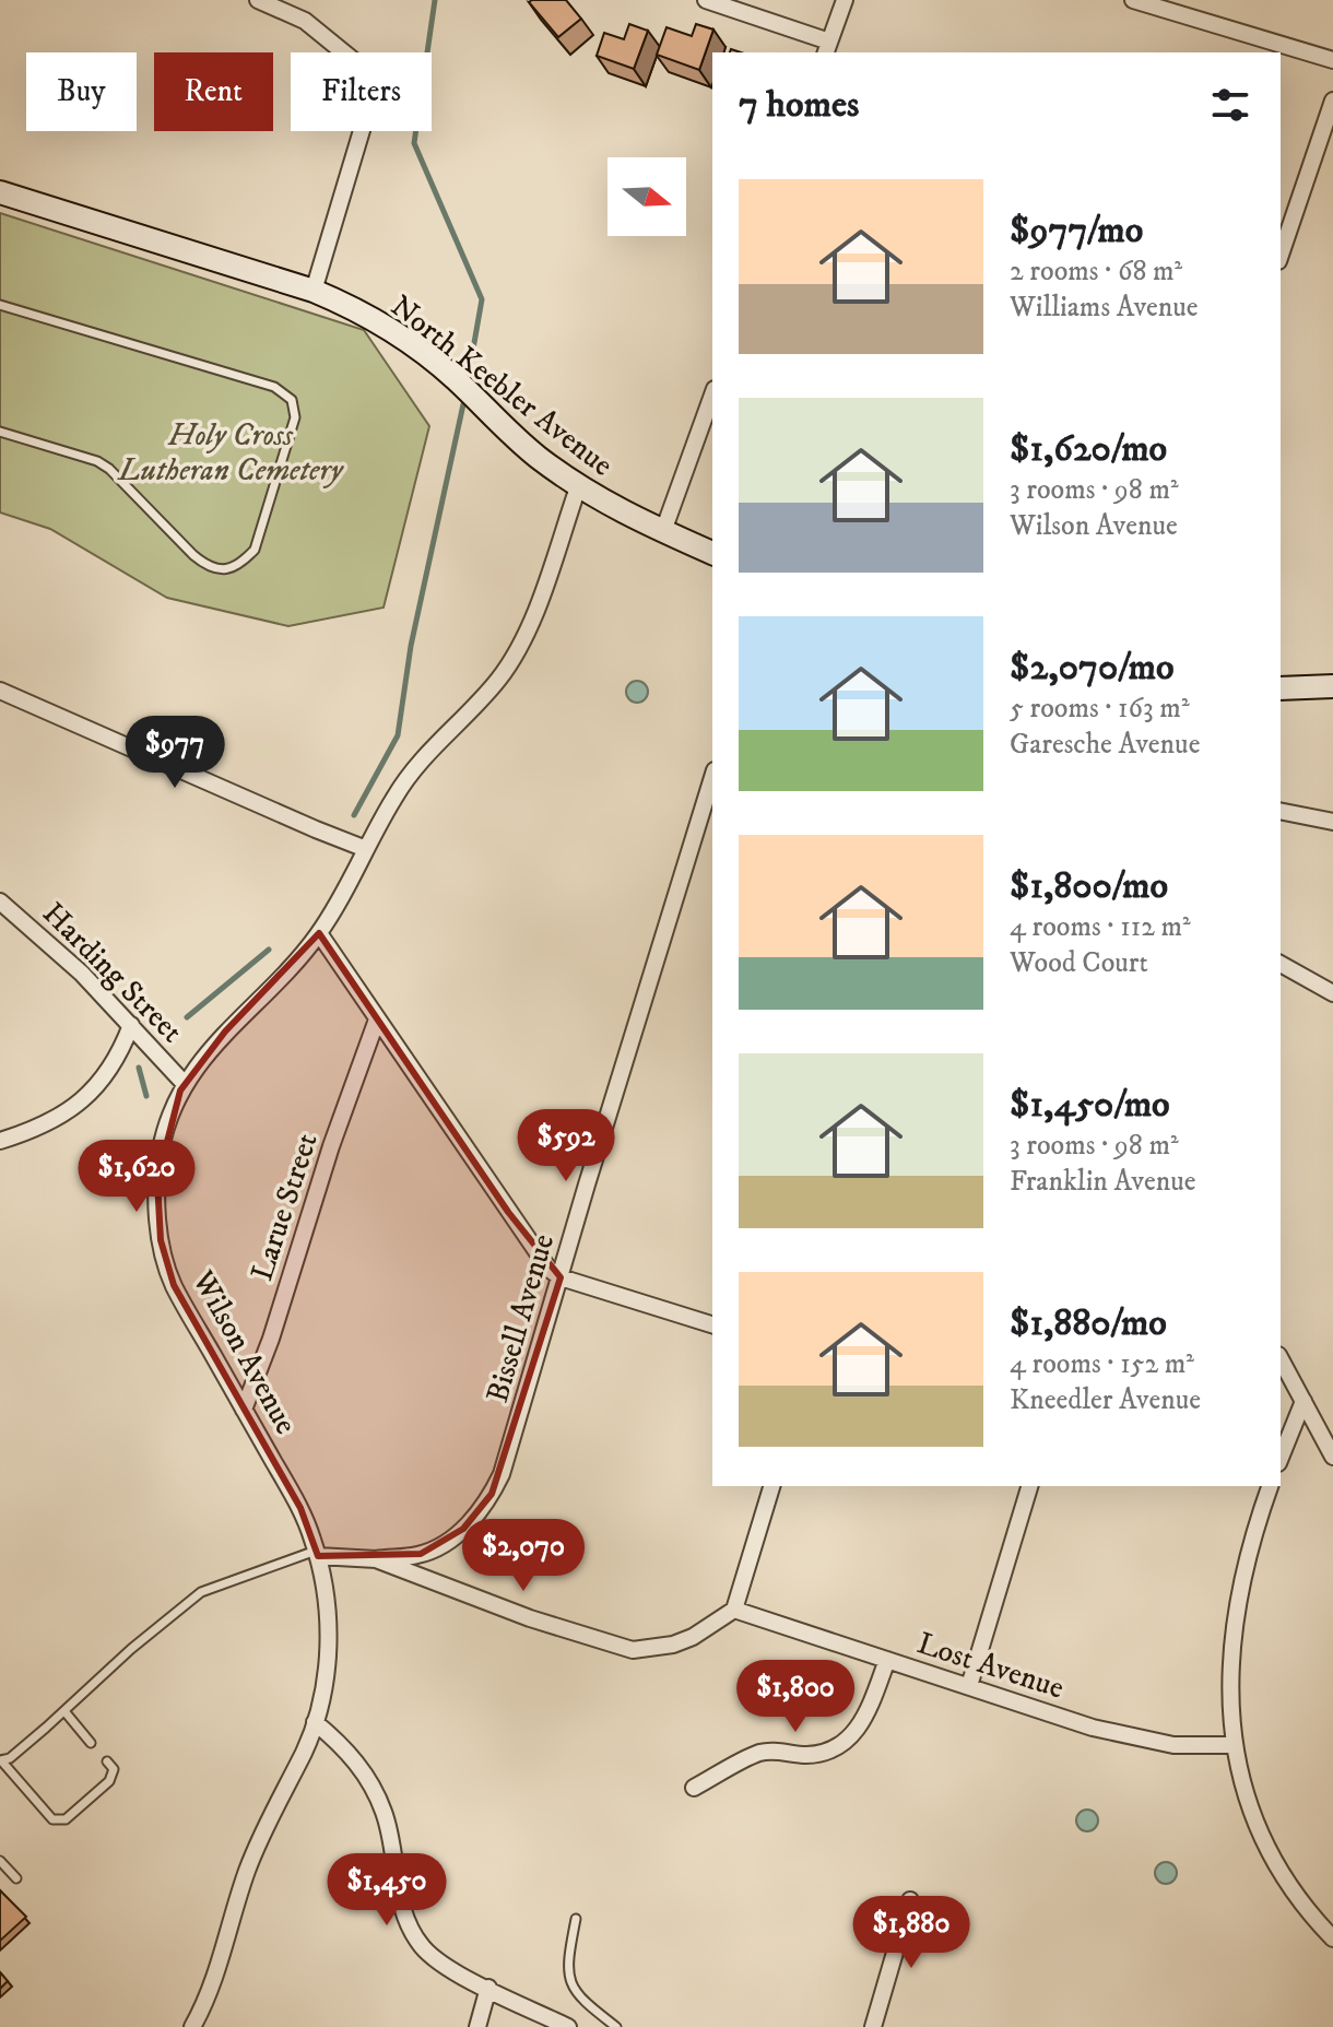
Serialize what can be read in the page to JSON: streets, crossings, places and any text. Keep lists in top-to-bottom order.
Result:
{
  "streets": {
    "street": [
      "North Keebler Avenue",
      "Harding Street",
      "Larue Street",
      "Bissell Avenue",
      "Wilson Avenue",
      "Lost Avenue"
    ]
  },
  "crossings": [
    ["North Keebler Avenue", "Wilson Avenue"],
    ["Harding Street", "Wilson Avenue"],
    ["Larue Street", "Wilson Avenue"]
  ],
  "parks": ["Holy Cross Lutheran Cemetery"],
  "north": "right",
  "page": {
    "chip": ["Buy", "Rent", "Filters"],
    "heading": "7 homes",
    "list": [
      {
        "name": "$977/mo",
        "note": "2 rooms · 68 m² · Williams Avenue"
      },
      {
        "name": "$1,620/mo",
        "note": "3 rooms · 98 m² · Wilson Avenue"
      },
      {
        "name": "$2,070/mo",
        "note": "5 rooms · 163 m² · Garesche Avenue"
      },
      {
        "name": "$1,800/mo",
        "note": "4 rooms · 112 m² · Wood Court"
      },
      {
        "name": "$1,450/mo",
        "note": "3 rooms · 98 m² · Franklin Avenue"
      },
      {
        "name": "$1,880/mo",
        "note": "4 rooms · 152 m² · Kneedler Avenue"
      }
    ],
    "price": [
      "$977",
      "$592",
      "$1,620",
      "$2,070",
      "$1,800",
      "$1,450",
      "$1,880"
    ]
  }
}
